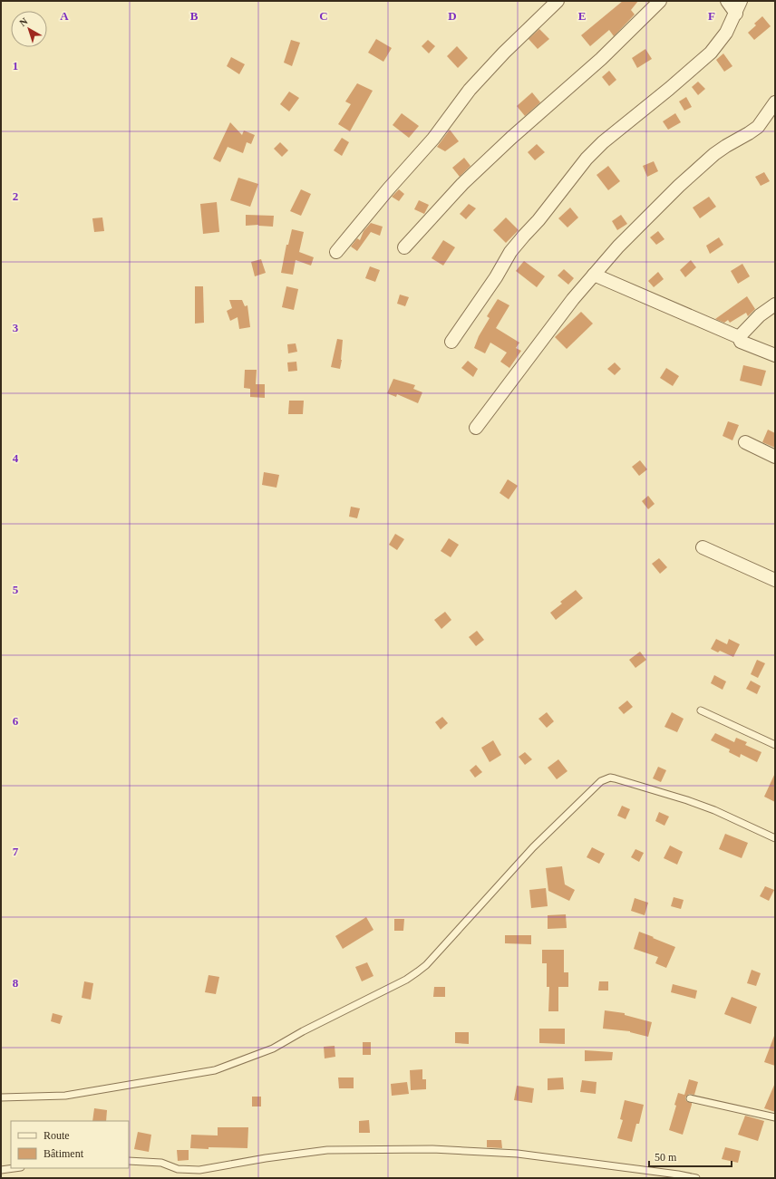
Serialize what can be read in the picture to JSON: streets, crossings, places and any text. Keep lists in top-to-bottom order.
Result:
{
  "legend": ["Route", "Bâtiment"],
  "scale_bar": "50 m",
  "north": "top left",
  "grid": {
    "columns": [
      "A",
      "B",
      "C",
      "D",
      "E",
      "F"
    ],
    "rows": [
      "1",
      "2",
      "3",
      "4",
      "5",
      "6",
      "7",
      "8"
    ]
  }
}
